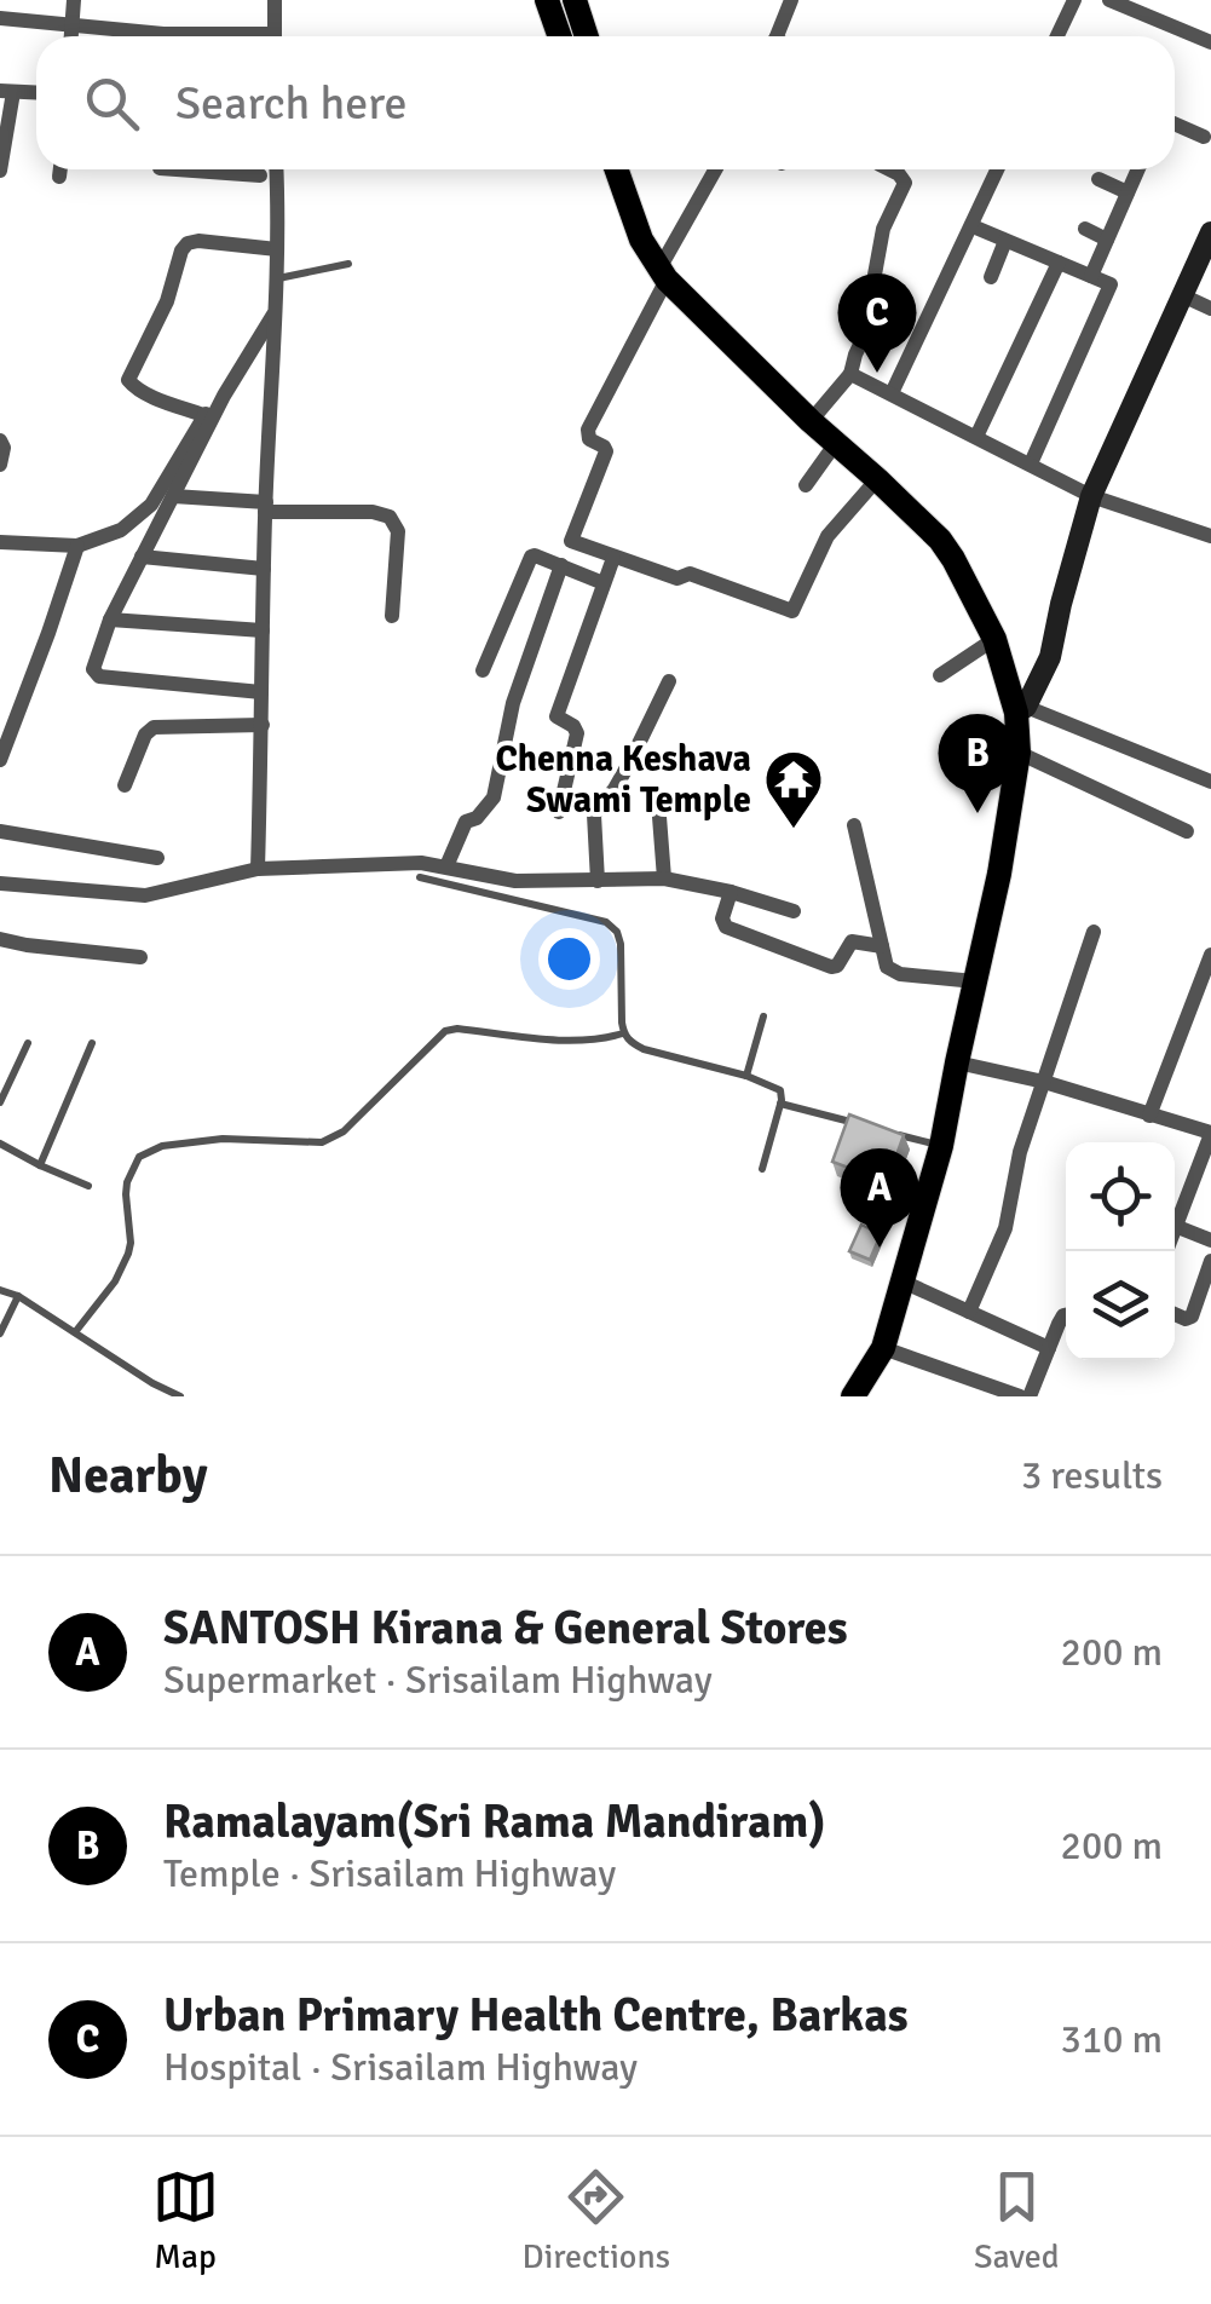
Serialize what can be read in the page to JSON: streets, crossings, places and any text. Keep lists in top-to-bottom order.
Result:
{
  "places": {
    "temple": ["Chenna Keshava Swami Temple"]
  },
  "page": {
    "search": "Search here",
    "pins": ["C", "B", "A"],
    "heading": ["Nearby", "3 results"],
    "list": [
      {
        "mark": "A",
        "name": "SANTOSH Kirana & General Stores",
        "note": "Supermarket · Srisailam Highway",
        "value": "200 m"
      },
      {
        "mark": "B",
        "name": "Ramalayam(Sri Rama Mandiram)",
        "note": "Temple · Srisailam Highway",
        "value": "200 m"
      },
      {
        "mark": "C",
        "name": "Urban Primary Health Centre, Barkas",
        "note": "Hospital · Srisailam Highway",
        "value": "310 m"
      }
    ],
    "nav": ["Map", "Directions", "Saved"]
  }
}
